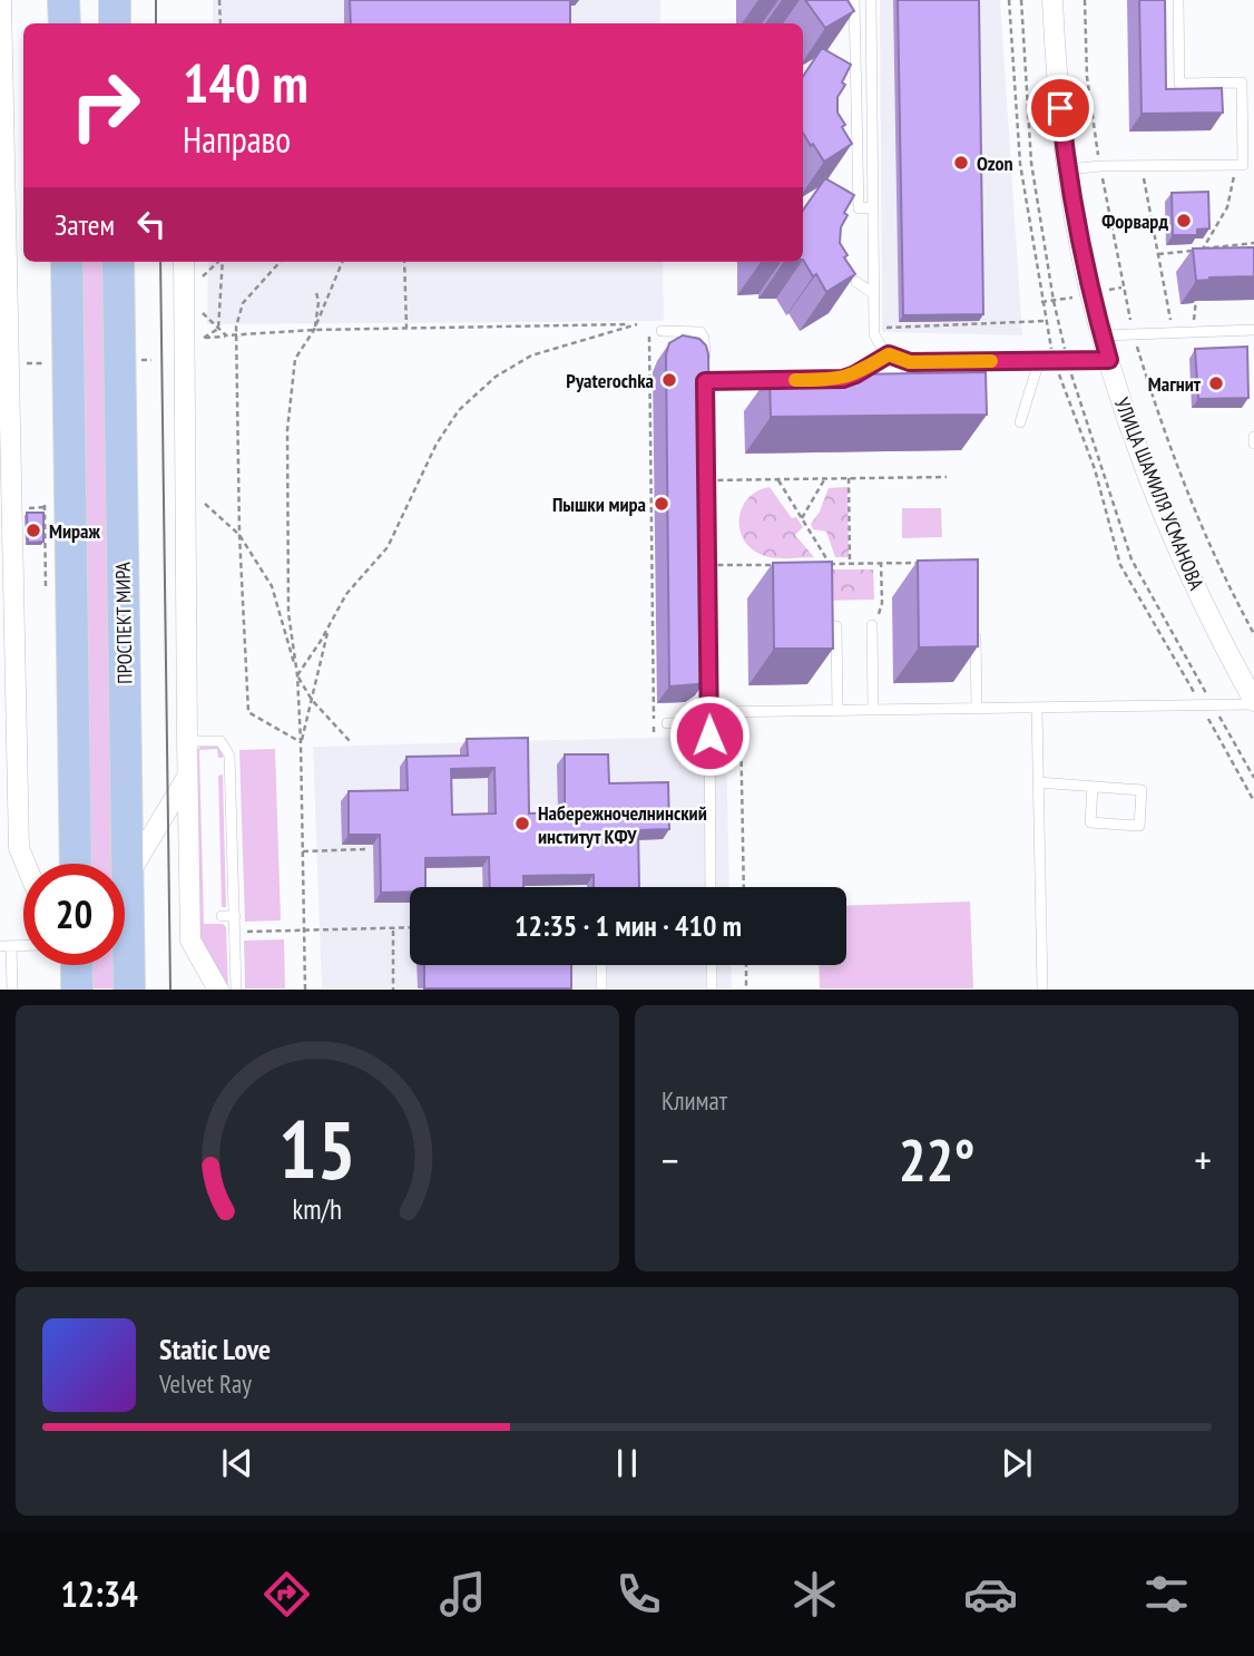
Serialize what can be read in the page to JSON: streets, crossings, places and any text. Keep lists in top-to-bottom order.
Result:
{
  "streets": {
    "main road": ["ПРОСПЕКТ МИРА"],
    "street": ["УЛИЦА ШАМИЛЯ УСМАНОВА"]
  },
  "places": [
    "Ozon",
    "Форвард",
    "Pyaterochka",
    "Магнит",
    "Пышки мира",
    "Мираж",
    "Набережночелнинский институт КФУ"
  ],
  "page": {
    "turn": ["140 m", "Направо"],
    "then": "Затем",
    "limit": "20",
    "trip": "12:35 · 1 мин · 410 m",
    "tile": "Климат",
    "heat": ["−", "22°", "+"],
    "song": ["Static Love", "Velvet Ray"],
    "tabs": "12:34",
    "gauge": ["15", "km/h"]
  }
}
